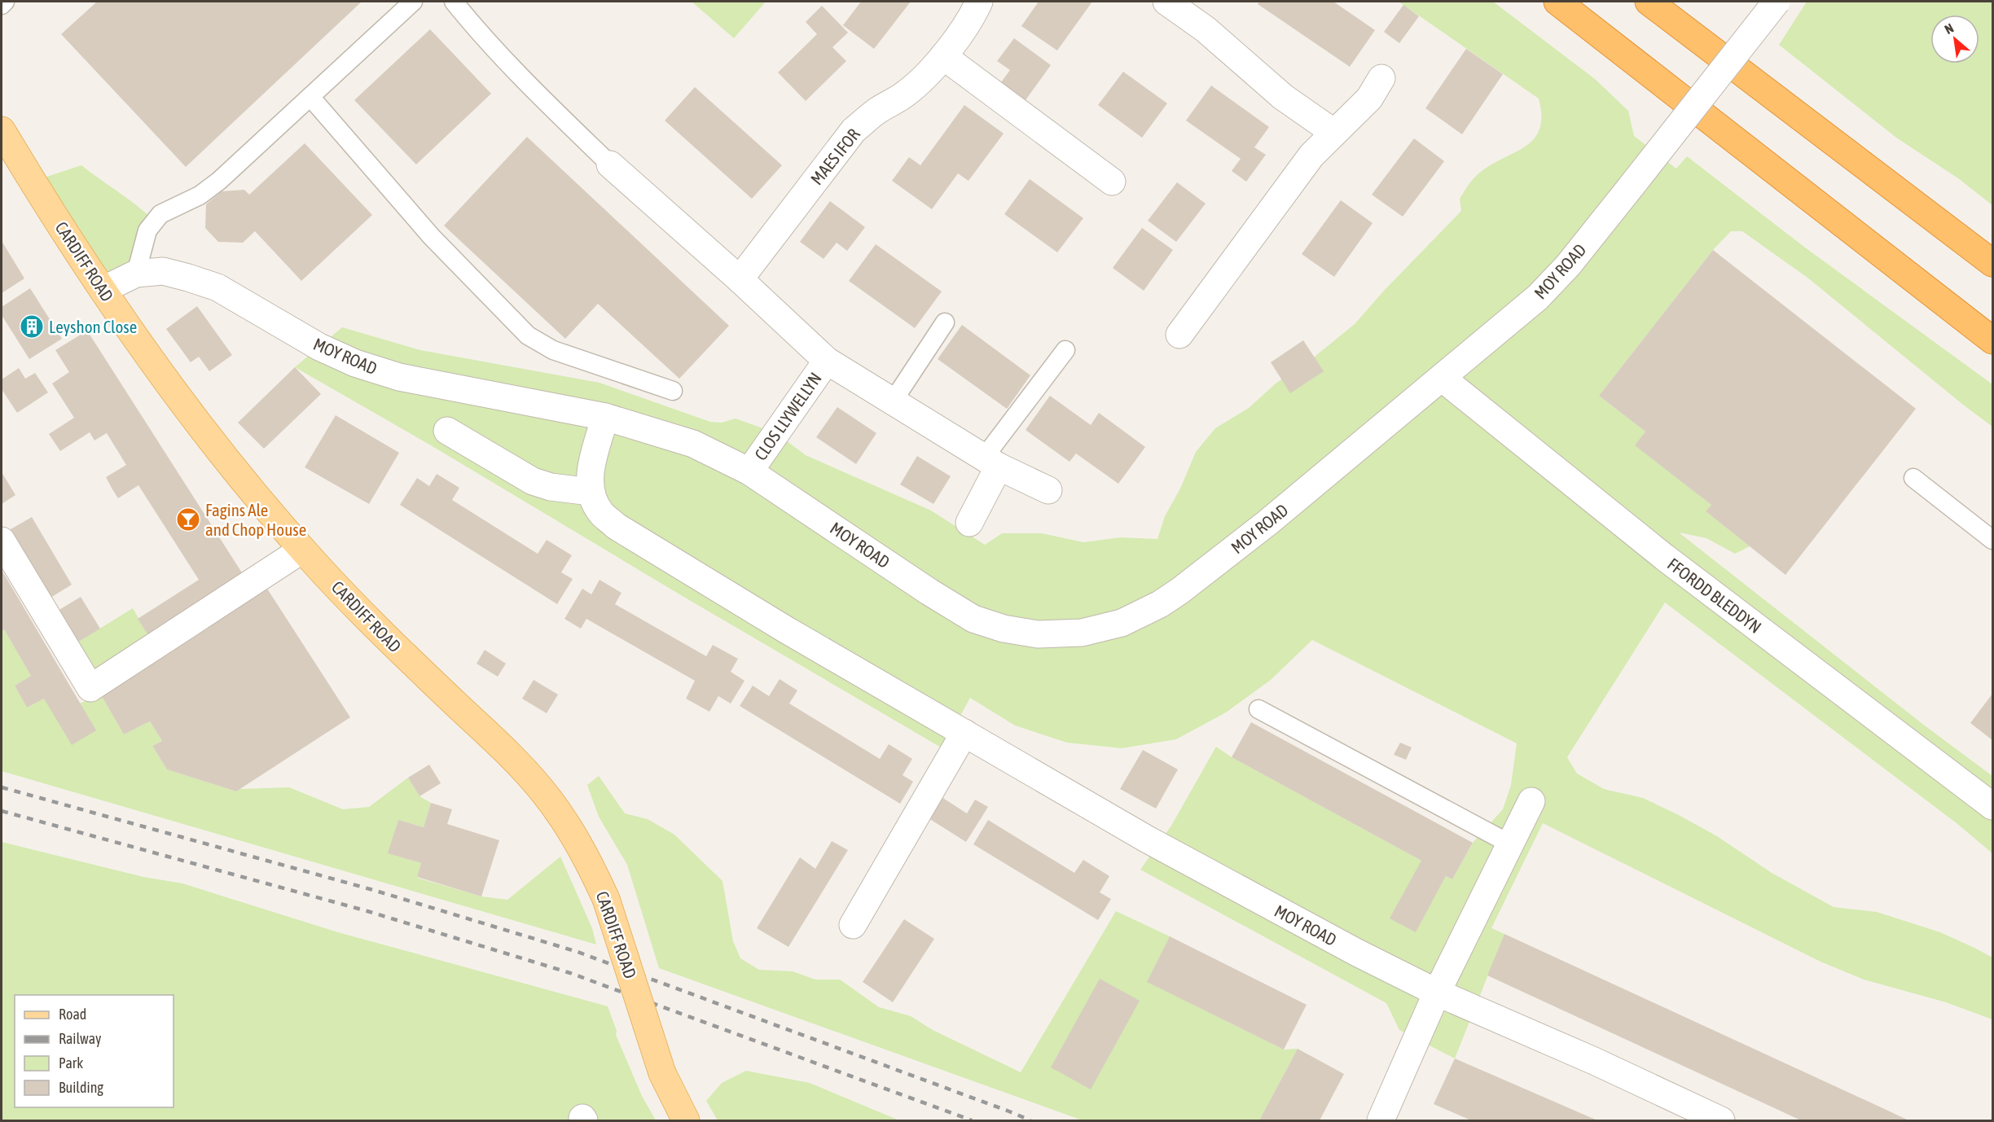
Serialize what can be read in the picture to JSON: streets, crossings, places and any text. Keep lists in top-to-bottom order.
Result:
{
  "streets": {
    "main road": ["CARDIFF ROAD"],
    "street": [
      "MAES IFOR",
      "MOY ROAD",
      "CLOS LLYWELLYN",
      "FFORDD BLEDDYN"
    ]
  },
  "crossings": [
    ["CARDIFF ROAD", "MOY ROAD"],
    ["MOY ROAD", "CLOS LLYWELLYN"],
    ["MOY ROAD", "FFORDD BLEDDYN"]
  ],
  "places": {
    "building": ["Leyshon Close"],
    "bar": ["Fagins Ale and Chop House"]
  },
  "legend": [
    "Road",
    "Railway",
    "Park",
    "Building"
  ],
  "north": "top left"
}
